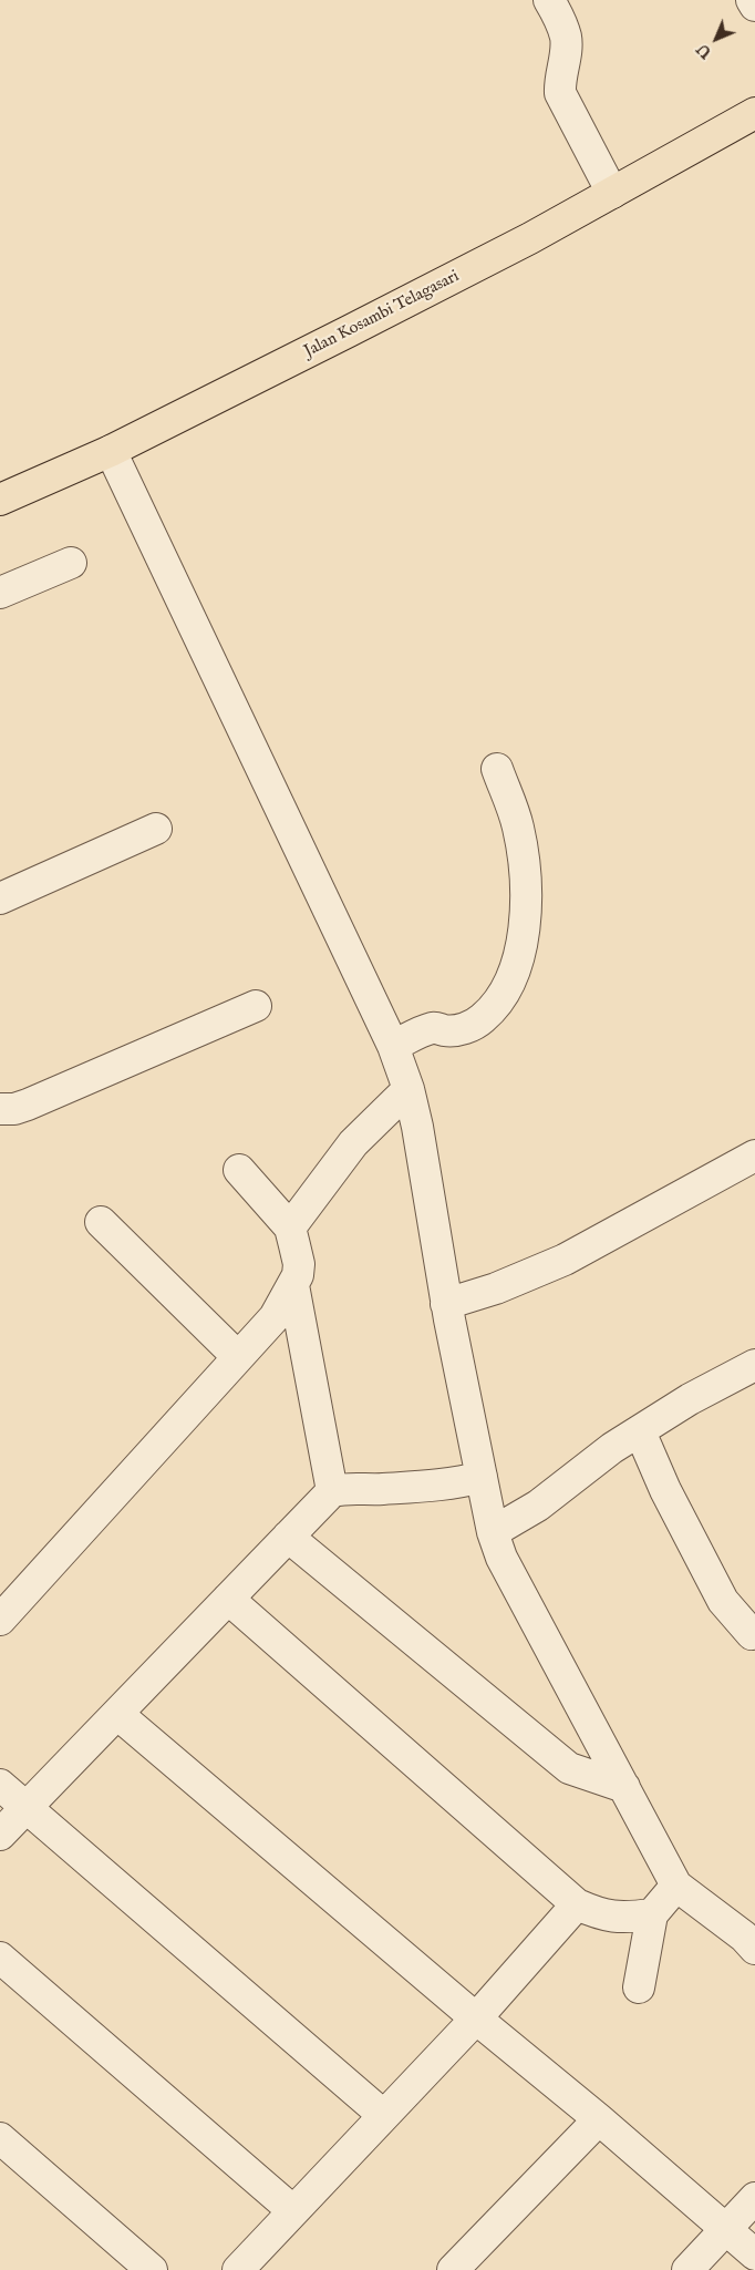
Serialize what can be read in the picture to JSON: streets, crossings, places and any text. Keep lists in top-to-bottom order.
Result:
{
  "streets": {
    "main road": ["Jalan Kosambi Telagasari"]
  },
  "north": "bottom left"
}
